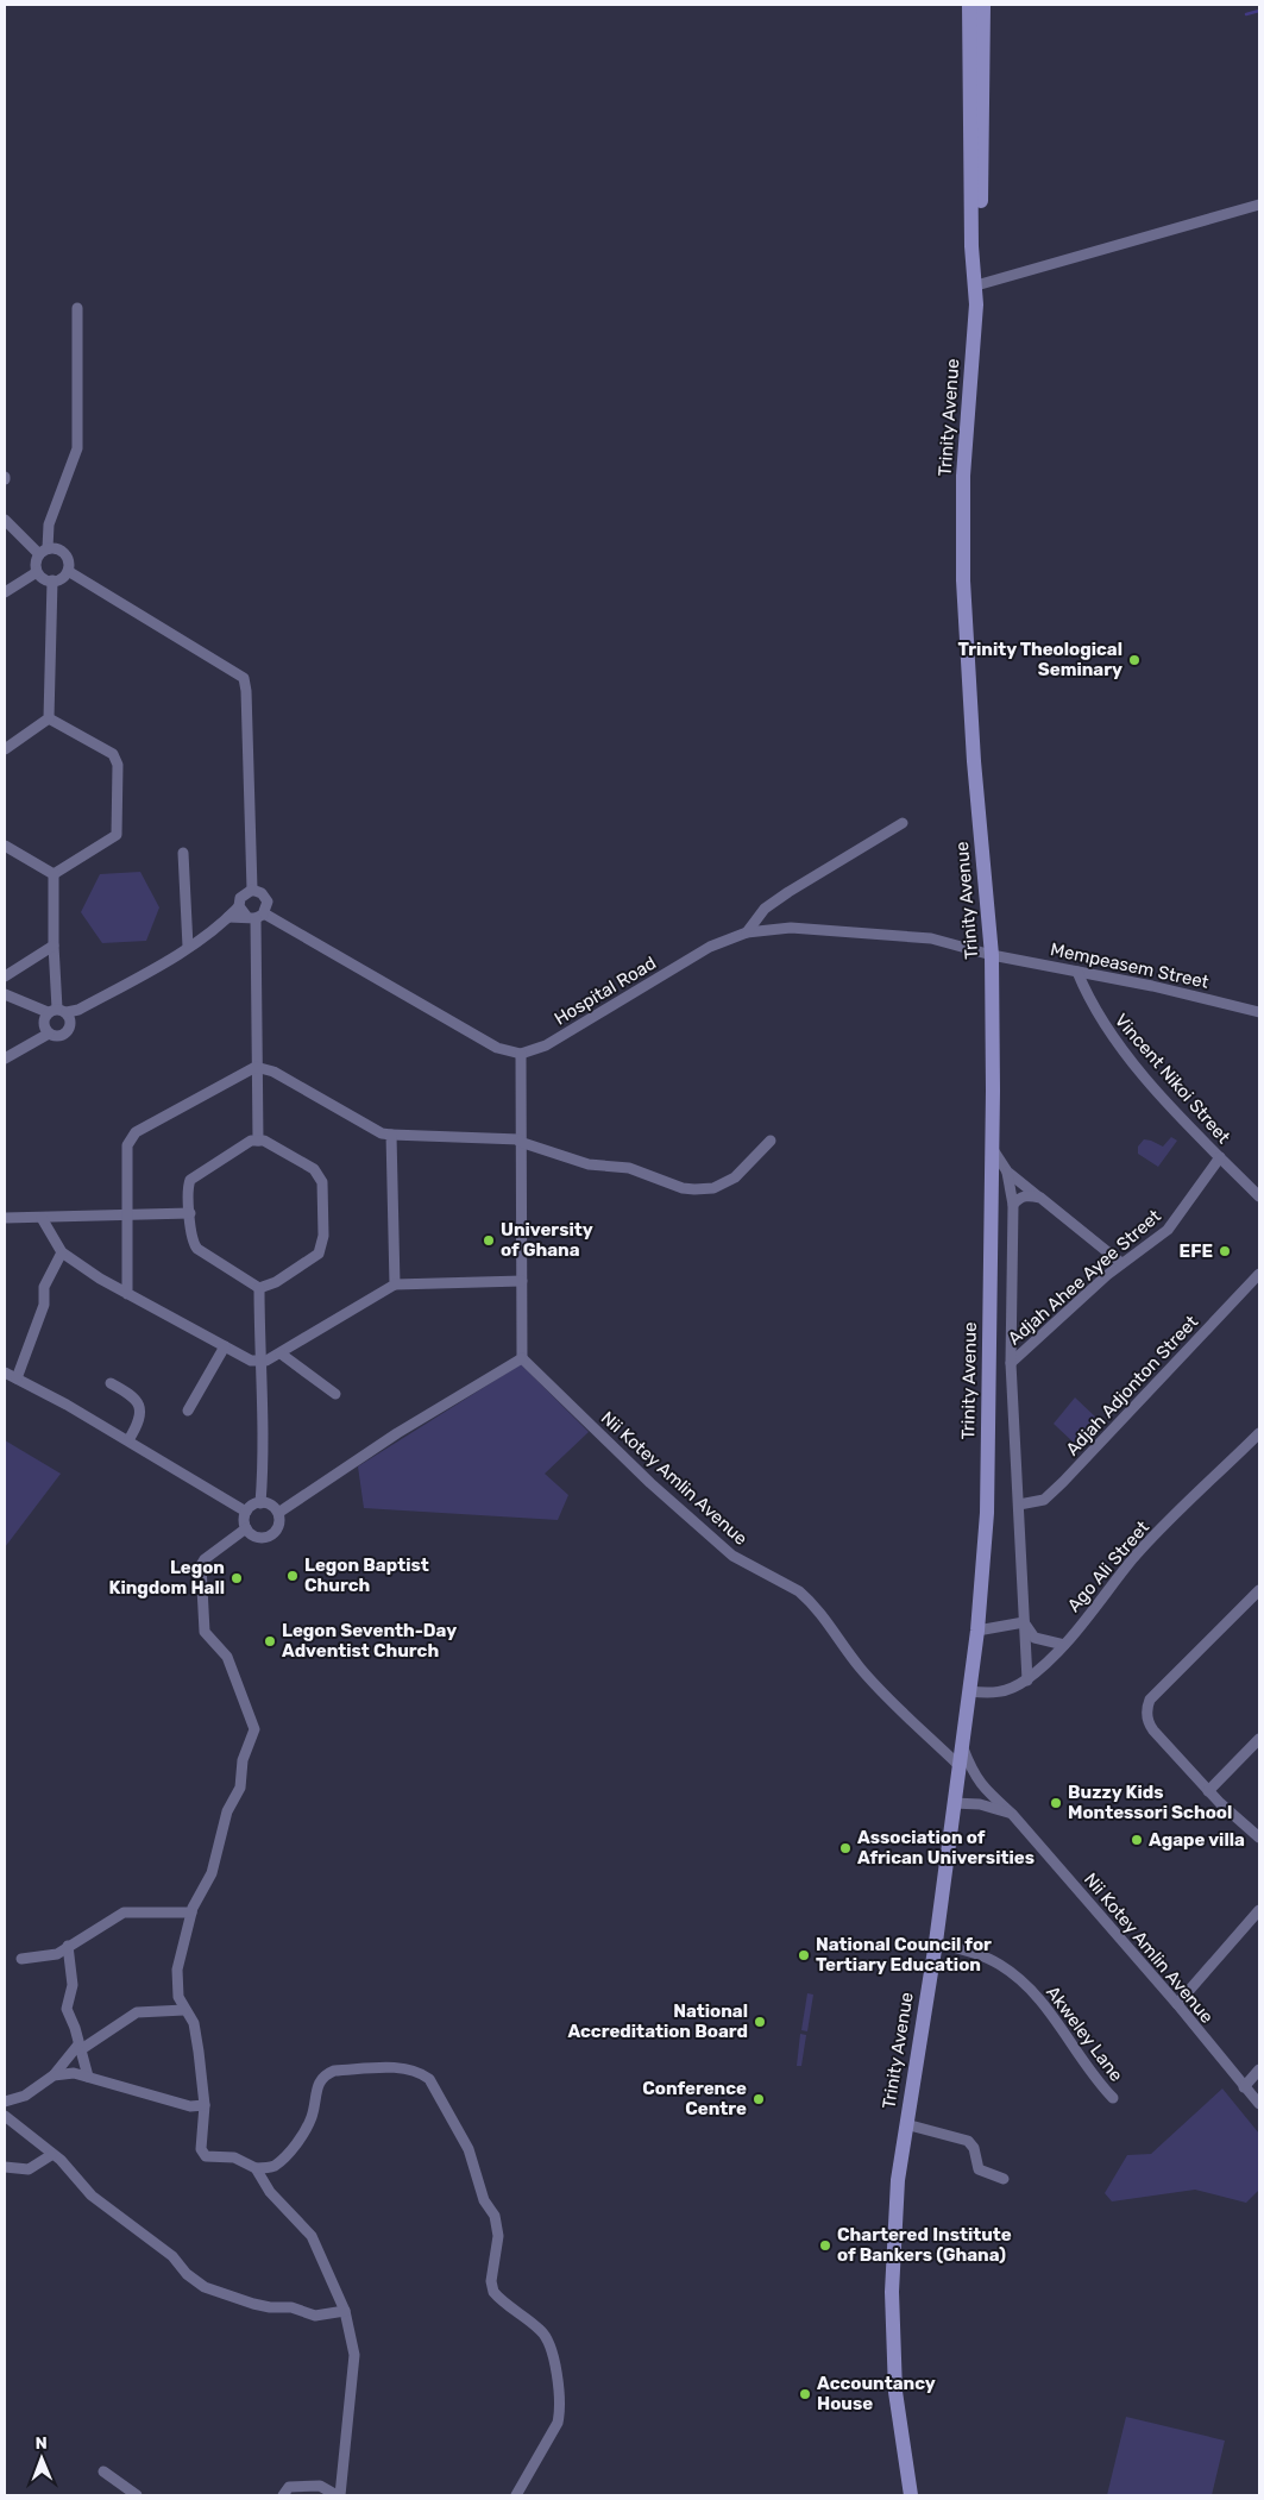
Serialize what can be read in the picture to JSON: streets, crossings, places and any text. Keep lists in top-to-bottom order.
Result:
{
  "streets": {
    "street": [
      "Trinity Avenue",
      "Mempeasem Street",
      "Hospital Road",
      "Vincent Nikoi Street",
      "Adjah Ahee Ayee Street",
      "Adjah Adjonton Street",
      "Nii Kotey Amlin Avenue",
      "Ago Ali Street",
      "Akweley Lane"
    ]
  },
  "crossings": [
    ["Trinity Avenue", "Mempeasem Street"],
    ["Trinity Avenue", "Hospital Road"],
    ["Trinity Avenue", "Nii Kotey Amlin Avenue"],
    ["Trinity Avenue", "Ago Ali Street"],
    ["Trinity Avenue", "Akweley Lane"],
    ["Mempeasem Street", "Hospital Road"],
    ["Mempeasem Street", "Vincent Nikoi Street"],
    ["Vincent Nikoi Street", "Adjah Ahee Ayee Street"]
  ],
  "places": [
    "Trinity Theological Seminary",
    "University of Ghana",
    "EFE",
    "Legon Baptist Church",
    "Legon Kingdom Hall",
    "Legon Seventh-Day Adventist Church",
    "Buzzy Kids Montessori School",
    "Agape villa",
    "Association of African Universities",
    "National Council for Tertiary Education",
    "National Accreditation Board",
    "Conference Centre",
    "Chartered Institute of Bankers (Ghana)",
    "Accountancy House"
  ],
  "north": "top"
}
